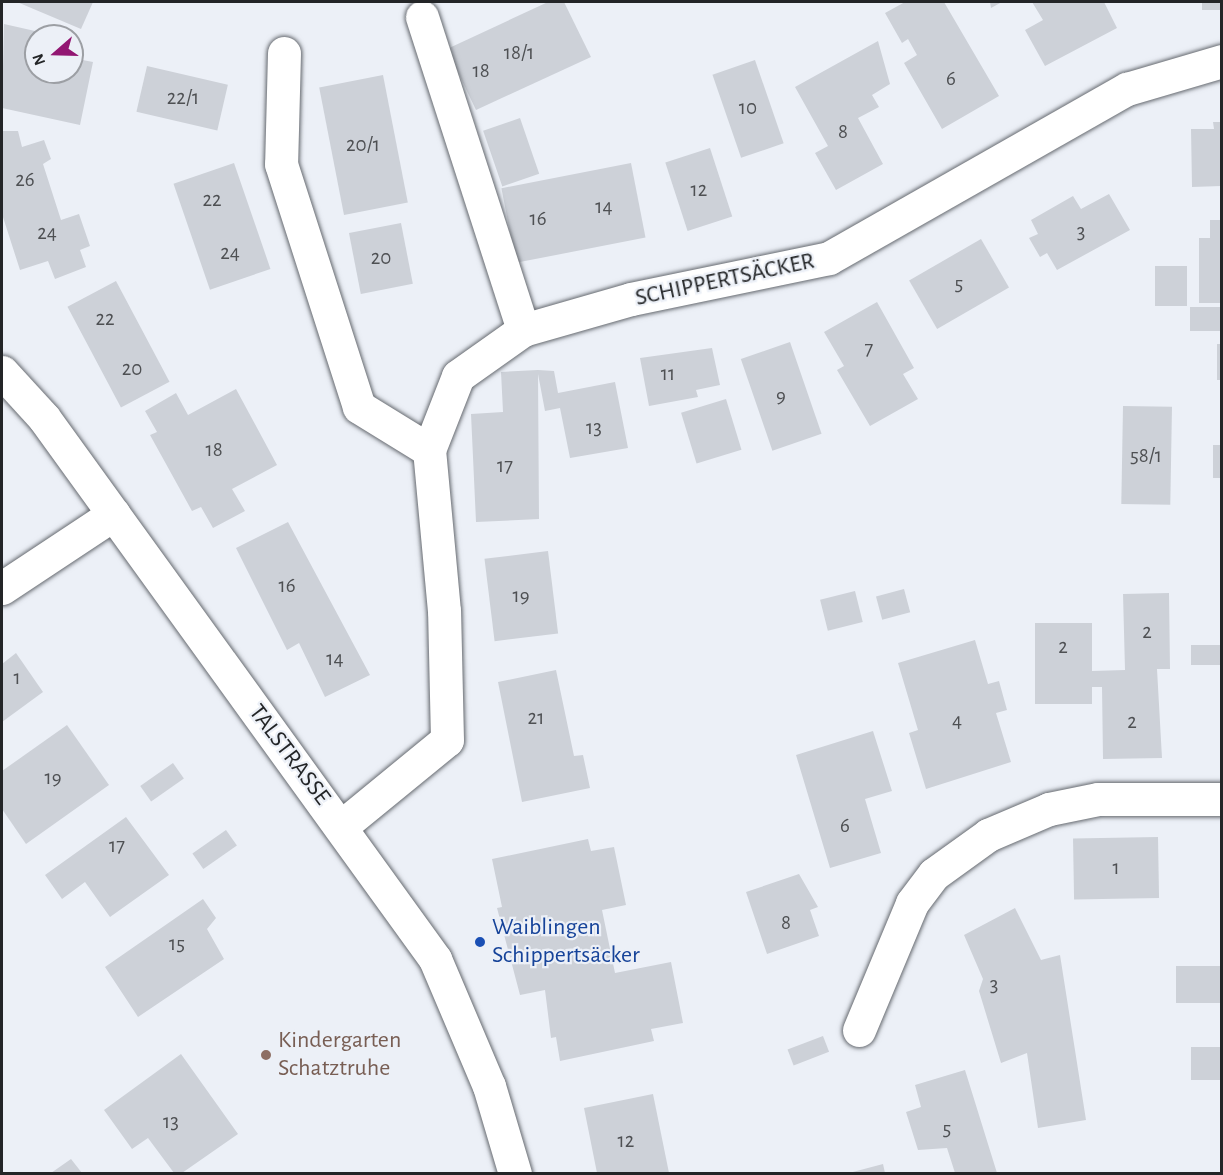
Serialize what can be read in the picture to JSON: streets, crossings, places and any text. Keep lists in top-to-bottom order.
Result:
{
  "streets": {
    "street": ["SCHIPPERTSÄCKER", "TALSTRASSE"]
  },
  "crossings": [
    ["SCHIPPERTSÄCKER", "TALSTRASSE"]
  ],
  "places": ["Waiblingen Schippertsäcker", "Kindergarten Schatztruhe"],
  "house_numbers": [
    "18/1",
    "18",
    "6",
    "22/1",
    "10",
    "8",
    "20/1",
    "26",
    "12",
    "22",
    "14",
    "16",
    "3",
    "24",
    "24",
    "20",
    "5",
    "22",
    "7",
    "20",
    "11",
    "9",
    "13",
    "18",
    "58/1",
    "17",
    "16",
    "19",
    "2",
    "2",
    "14",
    "1",
    "21",
    "4",
    "2",
    "19",
    "6",
    "17",
    "1",
    "8",
    "15",
    "3",
    "13",
    "5",
    "12"
  ],
  "north": "left"
}
